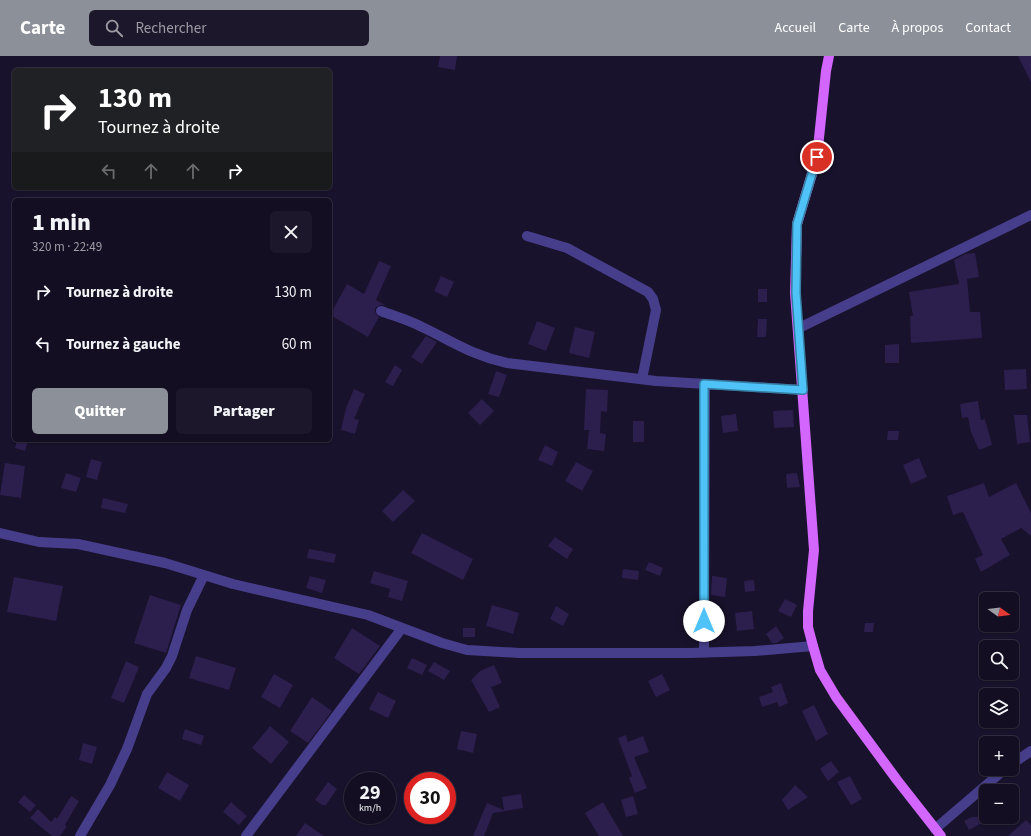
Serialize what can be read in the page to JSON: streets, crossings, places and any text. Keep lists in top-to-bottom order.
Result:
{
  "north": "right",
  "page": {
    "header": "Carte",
    "search": "Rechercher",
    "nav": [
      "Accueil",
      "Carte",
      "À propos",
      "Contact"
    ],
    "turn": ["130 m", "Tournez à droite"],
    "heading": ["1 min", "320 m · 22:49"],
    "list": [
      {
        "name": "Tournez à droite",
        "value": "130 m"
      },
      {
        "name": "Tournez à gauche",
        "value": "60 m"
      }
    ],
    "buttons": ["Quitter", "Partager"],
    "map_buttons": ["+", "−"],
    "speed": "29 km/h",
    "limit": "30"
  }
}
